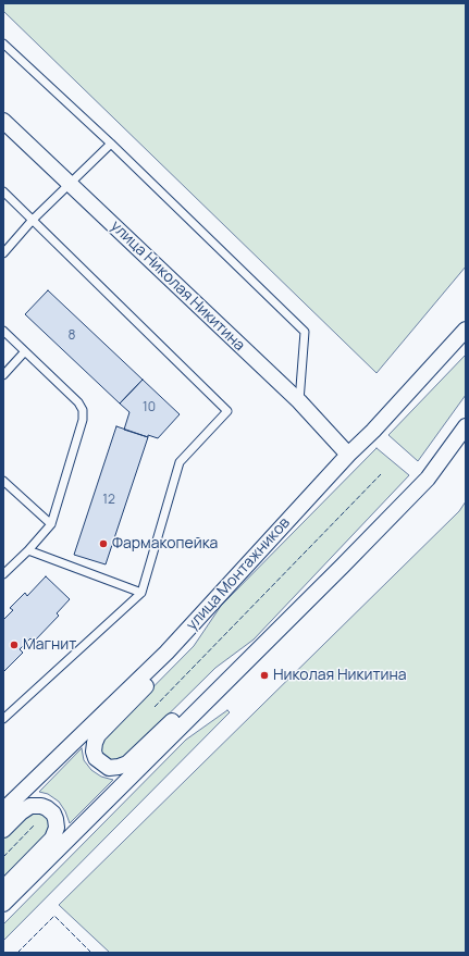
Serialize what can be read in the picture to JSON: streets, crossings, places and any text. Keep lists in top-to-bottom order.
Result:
{
  "streets": {
    "street": ["улица Николая Никитина", "улица Монтажников"]
  },
  "crossings": [
    ["улица Николая Никитина", "улица Монтажников"]
  ],
  "places": ["Фармакопейка", "Магнит", "Николая Никитина"],
  "house_numbers": ["8", "10", "12"]
}
